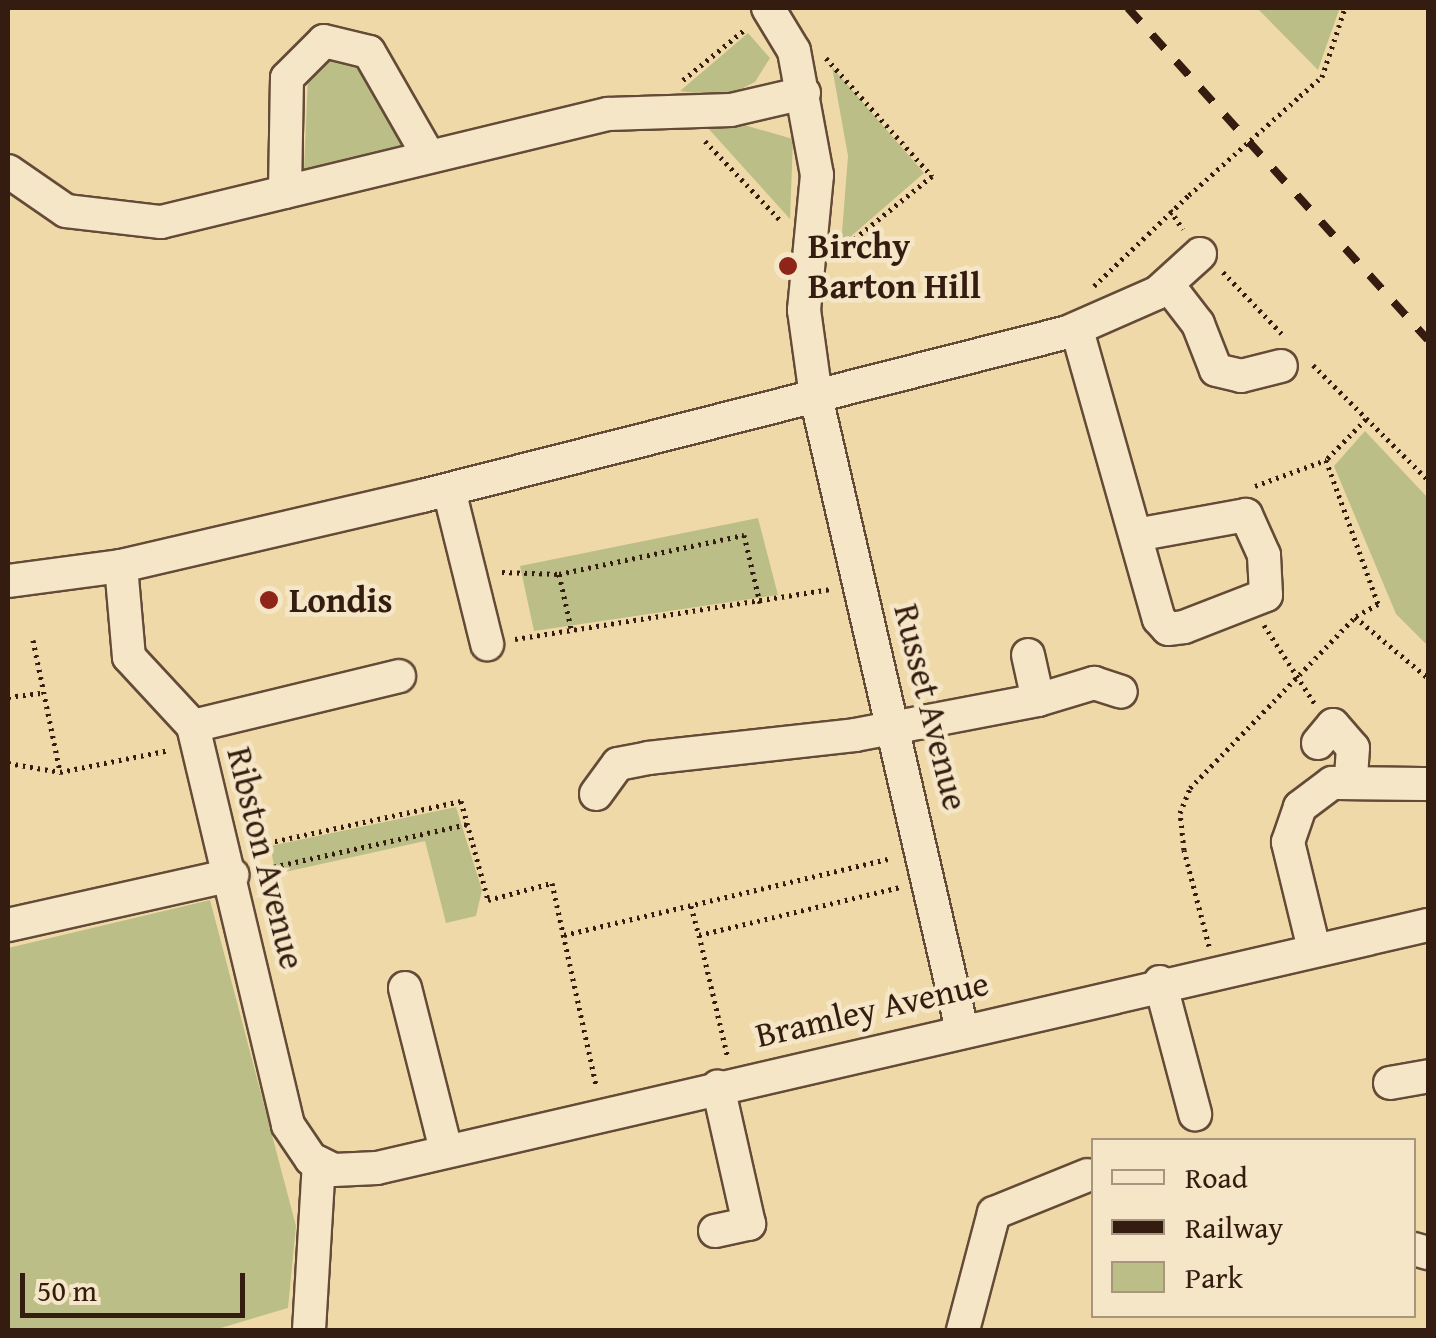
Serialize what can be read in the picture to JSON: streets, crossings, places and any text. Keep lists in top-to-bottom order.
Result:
{
  "streets": {
    "street": ["Russet Avenue", "Ribston Avenue", "Bramley Avenue"]
  },
  "crossings": [
    ["Russet Avenue", "Bramley Avenue"],
    ["Ribston Avenue", "Bramley Avenue"]
  ],
  "places": ["Birchy Barton Hill", "Londis"],
  "legend": ["Road", "Railway", "Park"],
  "scale_bar": "50 m"
}
